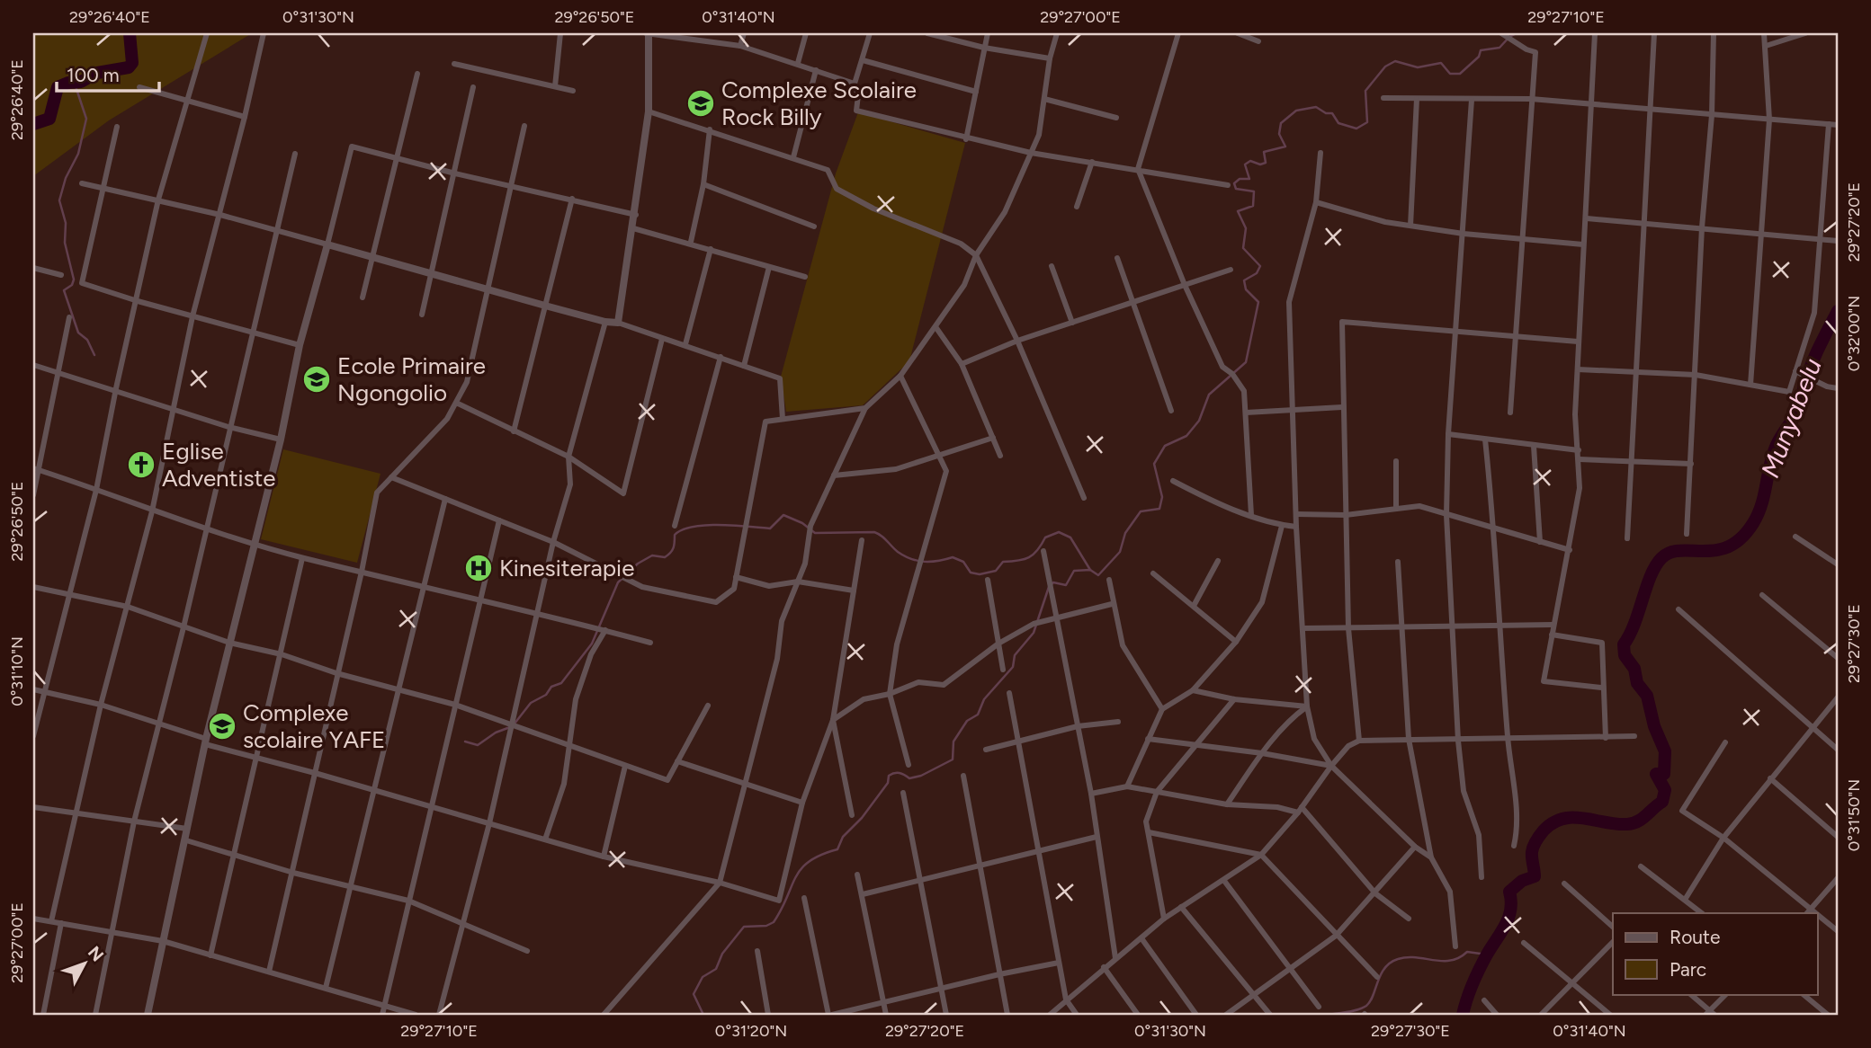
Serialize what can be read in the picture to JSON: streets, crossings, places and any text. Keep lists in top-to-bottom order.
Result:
{
  "water": ["Munyabelu"],
  "places": {
    "school or university": ["Complexe Scolaire Rock Billy", "Ecole Primaire Ngongolio", "Complexe scolaire YAFE"],
    "church": ["Eglise Adventiste"],
    "hospital": ["Kinesiterapie"]
  },
  "legend": ["Route", "Parc"],
  "scale_bar": "100 m",
  "north": "top right",
  "coordinates": [
    "29°26'40\"E",
    "0°31'30\"N",
    "29°26'50\"E",
    "0°31'40\"N",
    "29°27'00\"E",
    "29°27'10\"E",
    "29°27'20\"E",
    "0°32'00\"N",
    "29°27'30\"E",
    "0°31'10\"N",
    "0°31'50\"N",
    "0°31'20\"N"
  ]
}
